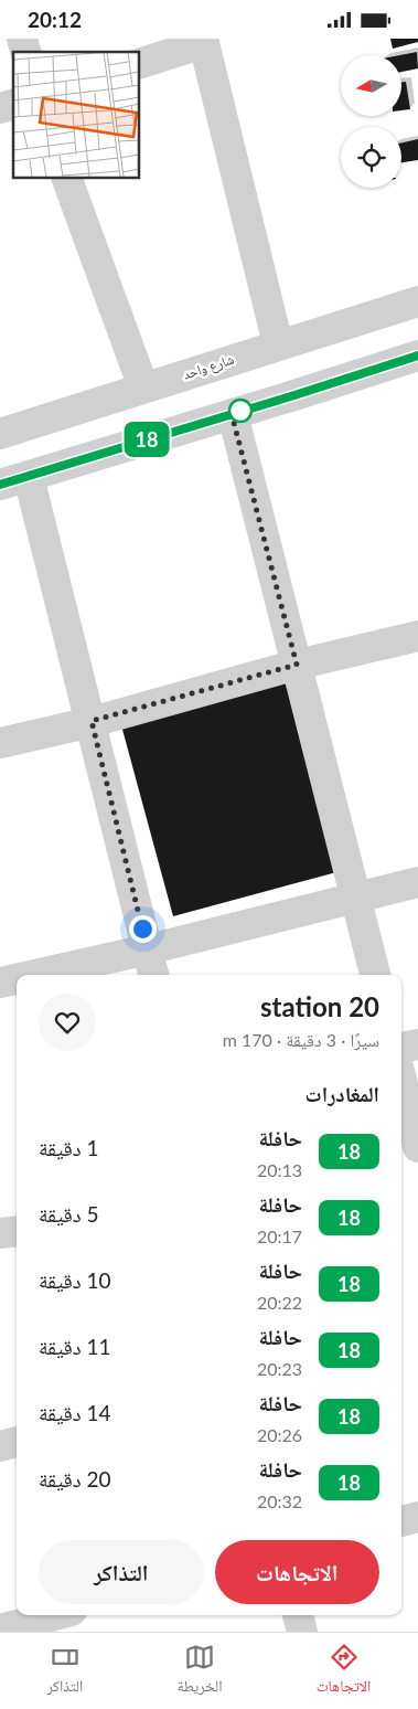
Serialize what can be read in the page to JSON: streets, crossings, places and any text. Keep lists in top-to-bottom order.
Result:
{
  "streets": {
    "street": ["شارع واحد"]
  },
  "lines": ["bus line 18"],
  "north": "left",
  "page": {
    "status": "20:12",
    "on_map": "18",
    "heading": [
      ["station 20", "سيرًا · 3 دقيقة · 170 m"],
      "المغادرات"
    ],
    "list": [
      {
        "mark": "18",
        "name": "حافلة",
        "note": "20:13",
        "value": "1 دقيقة"
      },
      {
        "mark": "18",
        "name": "حافلة",
        "note": "20:17",
        "value": "5 دقيقة"
      },
      {
        "mark": "18",
        "name": "حافلة",
        "note": "20:22",
        "value": "10 دقيقة"
      },
      {
        "mark": "18",
        "name": "حافلة",
        "note": "20:23",
        "value": "11 دقيقة"
      },
      {
        "mark": "18",
        "name": "حافلة",
        "note": "20:26",
        "value": "14 دقيقة"
      },
      {
        "mark": "18",
        "name": "حافلة",
        "note": "20:32",
        "value": "20 دقيقة"
      }
    ],
    "buttons": ["الاتجاهات", "التذاكر"],
    "tabs": ["الاتجاهات", "الخريطة", "التذاكر"]
  }
}
